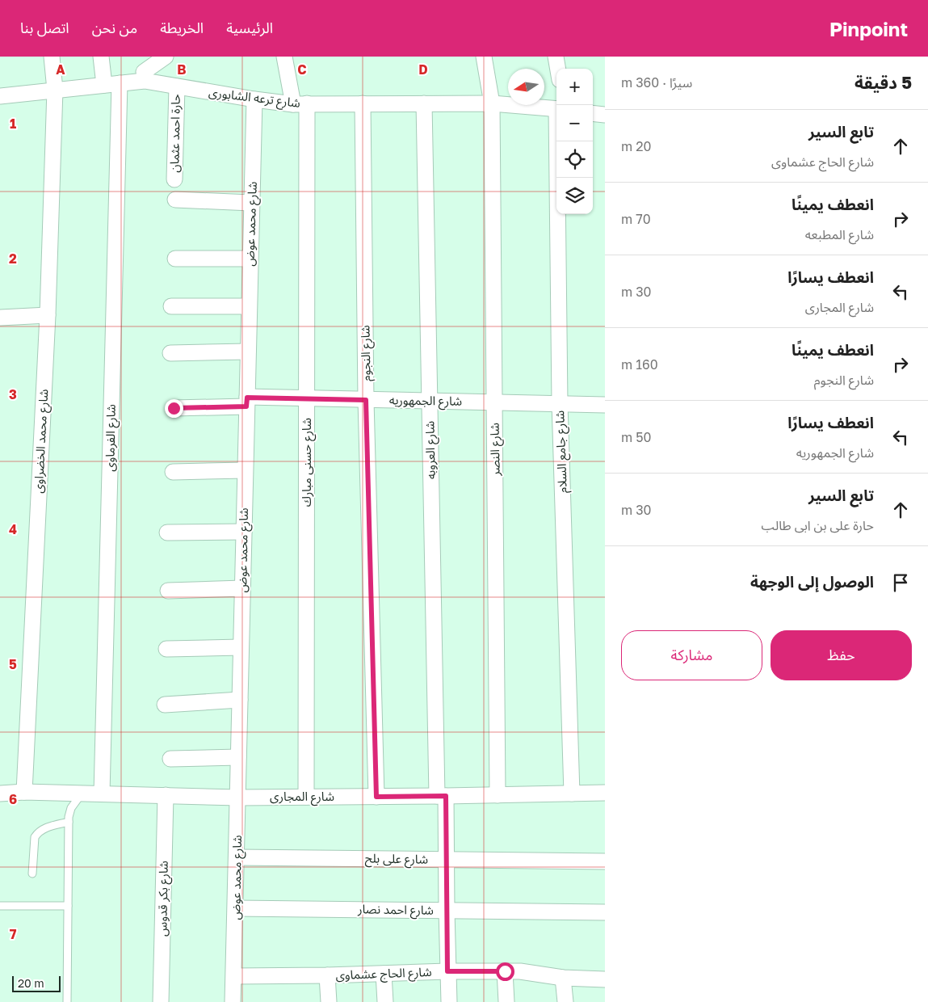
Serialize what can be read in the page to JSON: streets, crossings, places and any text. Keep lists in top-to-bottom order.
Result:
{
  "streets": {
    "street": [
      "شارع ترعه الشابورى",
      "حارة احمد عثمان",
      "شارع محمد عوض",
      "شارع النجوم",
      "شارع الجمهوريه",
      "شارع الفرماوى",
      "شارع محمد الخضراوى",
      "شارع النصر",
      "شارع العروبه",
      "شارع جامع السلام",
      "شارع حسنى مبارك",
      "شارع المجارى",
      "شارع على بلح",
      "شارع بكر قدوس",
      "شارع احمد نصار",
      "شارع الحاج عشماوى"
    ]
  },
  "crossings": [
    ["شارع ترعه الشابورى", "حارة احمد عثمان"],
    ["شارع ترعه الشابورى", "شارع محمد عوض"],
    ["شارع ترعه الشابورى", "شارع النجوم"],
    ["شارع ترعه الشابورى", "شارع الفرماوى"],
    ["شارع ترعه الشابورى", "شارع محمد الخضراوى"],
    ["شارع ترعه الشابورى", "شارع النصر"],
    ["شارع ترعه الشابورى", "شارع العروبه"],
    ["شارع ترعه الشابورى", "شارع حسنى مبارك"],
    ["شارع محمد عوض", "شارع الجمهوريه"],
    ["شارع محمد عوض", "شارع المجارى"],
    ["شارع محمد عوض", "شارع على بلح"],
    ["شارع محمد عوض", "شارع احمد نصار"],
    ["شارع محمد عوض", "شارع الحاج عشماوى"],
    ["شارع النجوم", "شارع الجمهوريه"],
    ["شارع النجوم", "شارع المجارى"],
    ["شارع الجمهوريه", "شارع النصر"],
    ["شارع الجمهوريه", "شارع العروبه"],
    ["شارع الجمهوريه", "شارع جامع السلام"],
    ["شارع الجمهوريه", "شارع حسنى مبارك"],
    ["شارع الفرماوى", "شارع المجارى"],
    ["شارع محمد الخضراوى", "شارع المجارى"],
    ["شارع النصر", "شارع المجارى"],
    ["شارع العروبه", "شارع المجارى"],
    ["شارع العروبه", "شارع على بلح"],
    ["شارع العروبه", "شارع احمد نصار"],
    ["شارع العروبه", "شارع الحاج عشماوى"],
    ["شارع جامع السلام", "شارع المجارى"],
    ["شارع حسنى مبارك", "شارع المجارى"],
    ["شارع المجارى", "شارع بكر قدوس"]
  ],
  "scale_bar": "20 m",
  "north": "left",
  "page": {
    "header": "Pinpoint",
    "nav": [
      "الرئيسية",
      "الخريطة",
      "من نحن",
      "اتصل بنا"
    ],
    "heading": ["5 دقيقة", "سيرًا · 360 m"],
    "map_buttons": ["+", "−"],
    "list": [
      ["تابع السير", "شارع الحاج عشماوى", "20 m"],
      ["انعطف يمينًا", "شارع المطبعه", "70 m"],
      ["انعطف يسارًا", "شارع المجارى", "30 m"],
      ["انعطف يمينًا", "شارع النجوم", "160 m"],
      ["انعطف يسارًا", "شارع الجمهوريه", "50 m"],
      ["تابع السير", "حارة على بن ابى طالب", "30 m"],
      "الوصول إلى الوجهة"
    ],
    "buttons": ["حفظ", "مشاركة"],
    "scale": "20 m"
  },
  "grid": {
    "columns": [
      "A",
      "B",
      "C",
      "D"
    ],
    "rows": [
      "1",
      "2",
      "3",
      "4",
      "5",
      "6",
      "7"
    ]
  }
}
